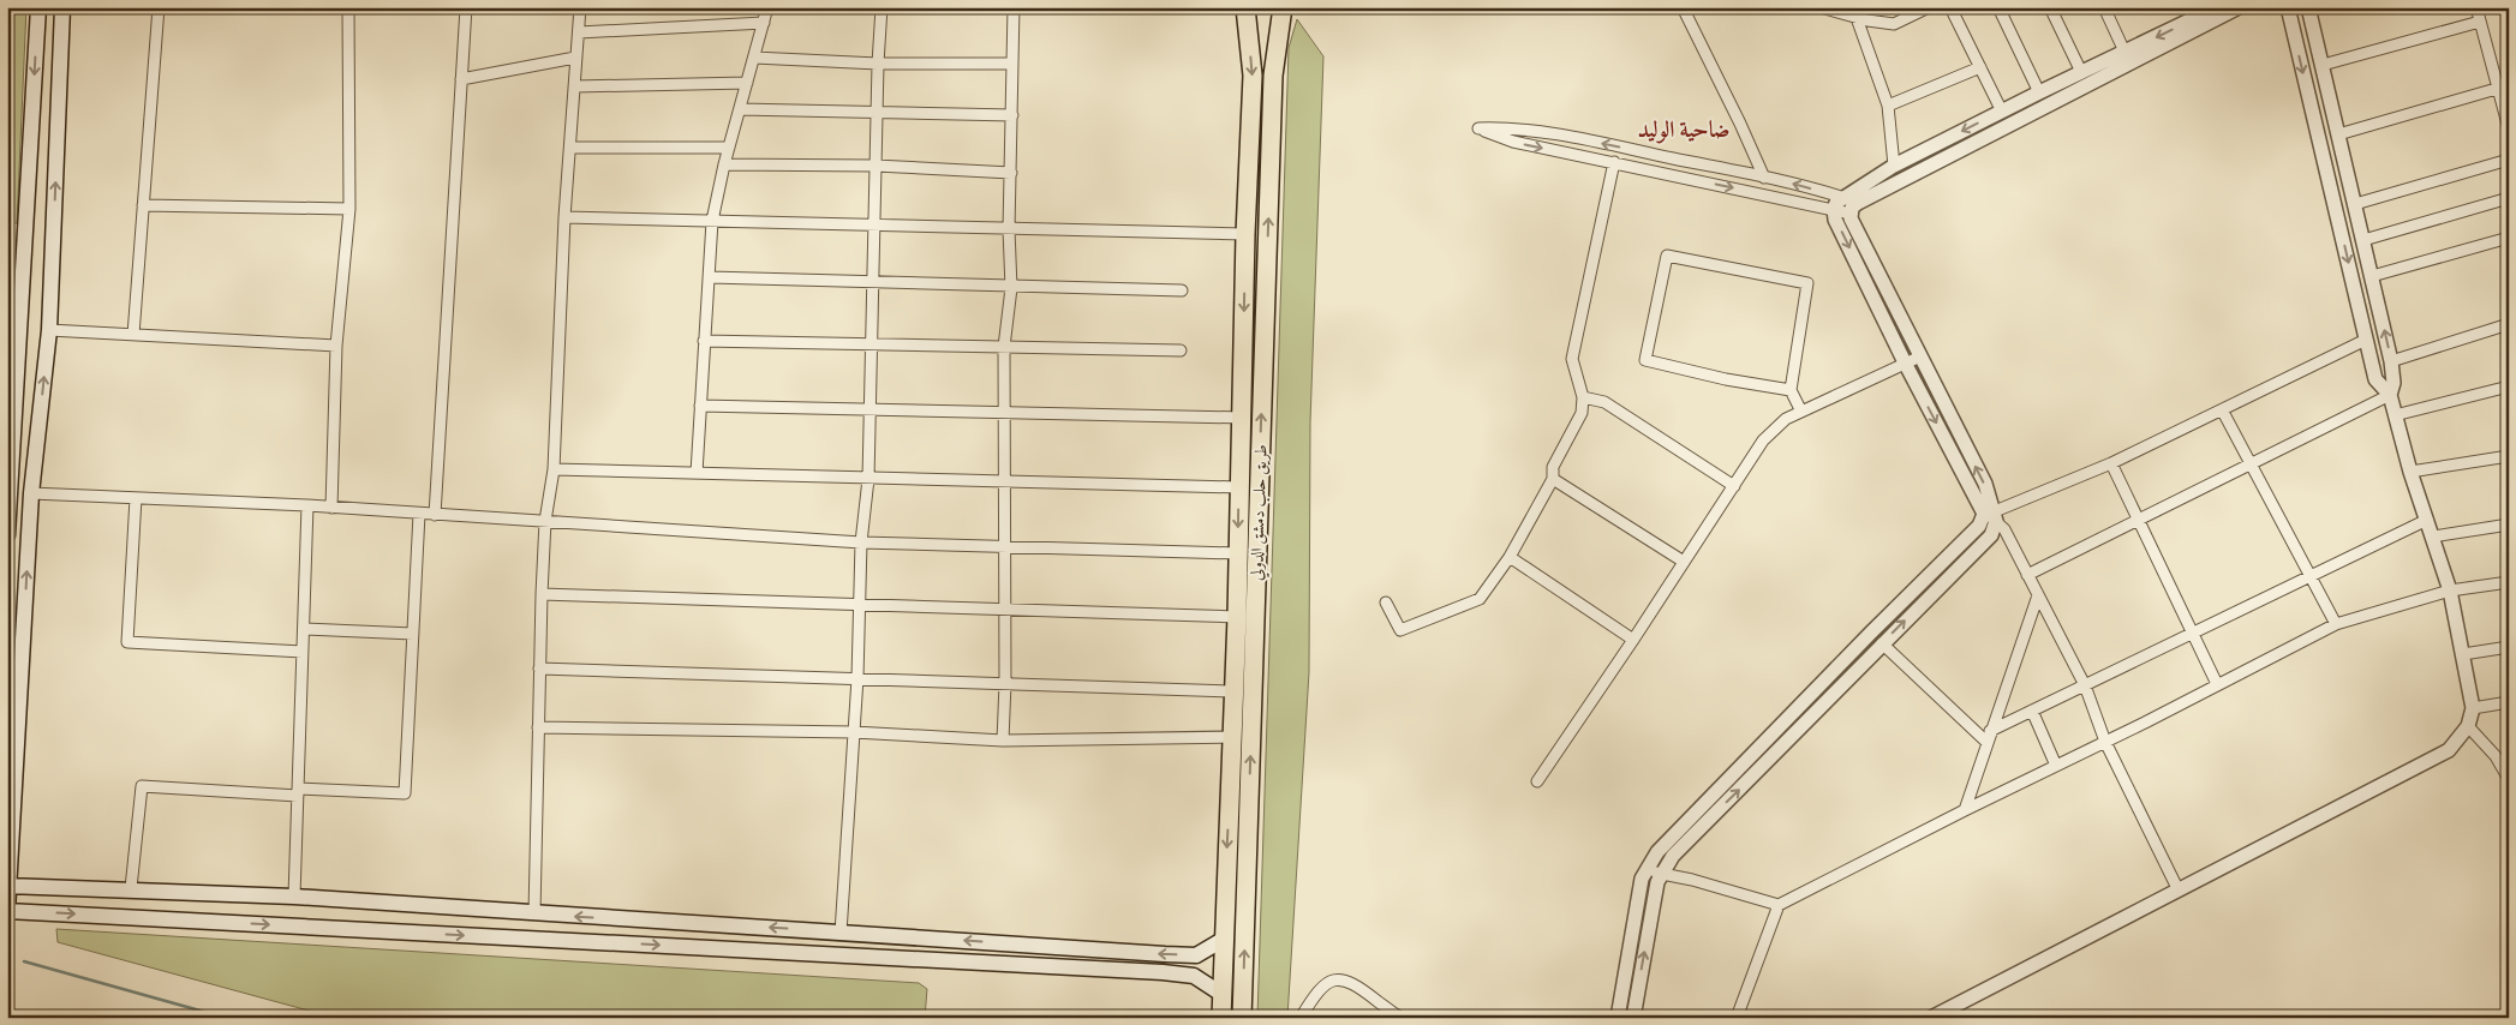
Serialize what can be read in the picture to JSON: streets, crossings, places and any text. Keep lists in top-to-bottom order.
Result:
{
  "streets": {
    "highway": ["طريق حلب دمشق الدولي"]
  },
  "districts": ["ضاحية الوليد"]
}
